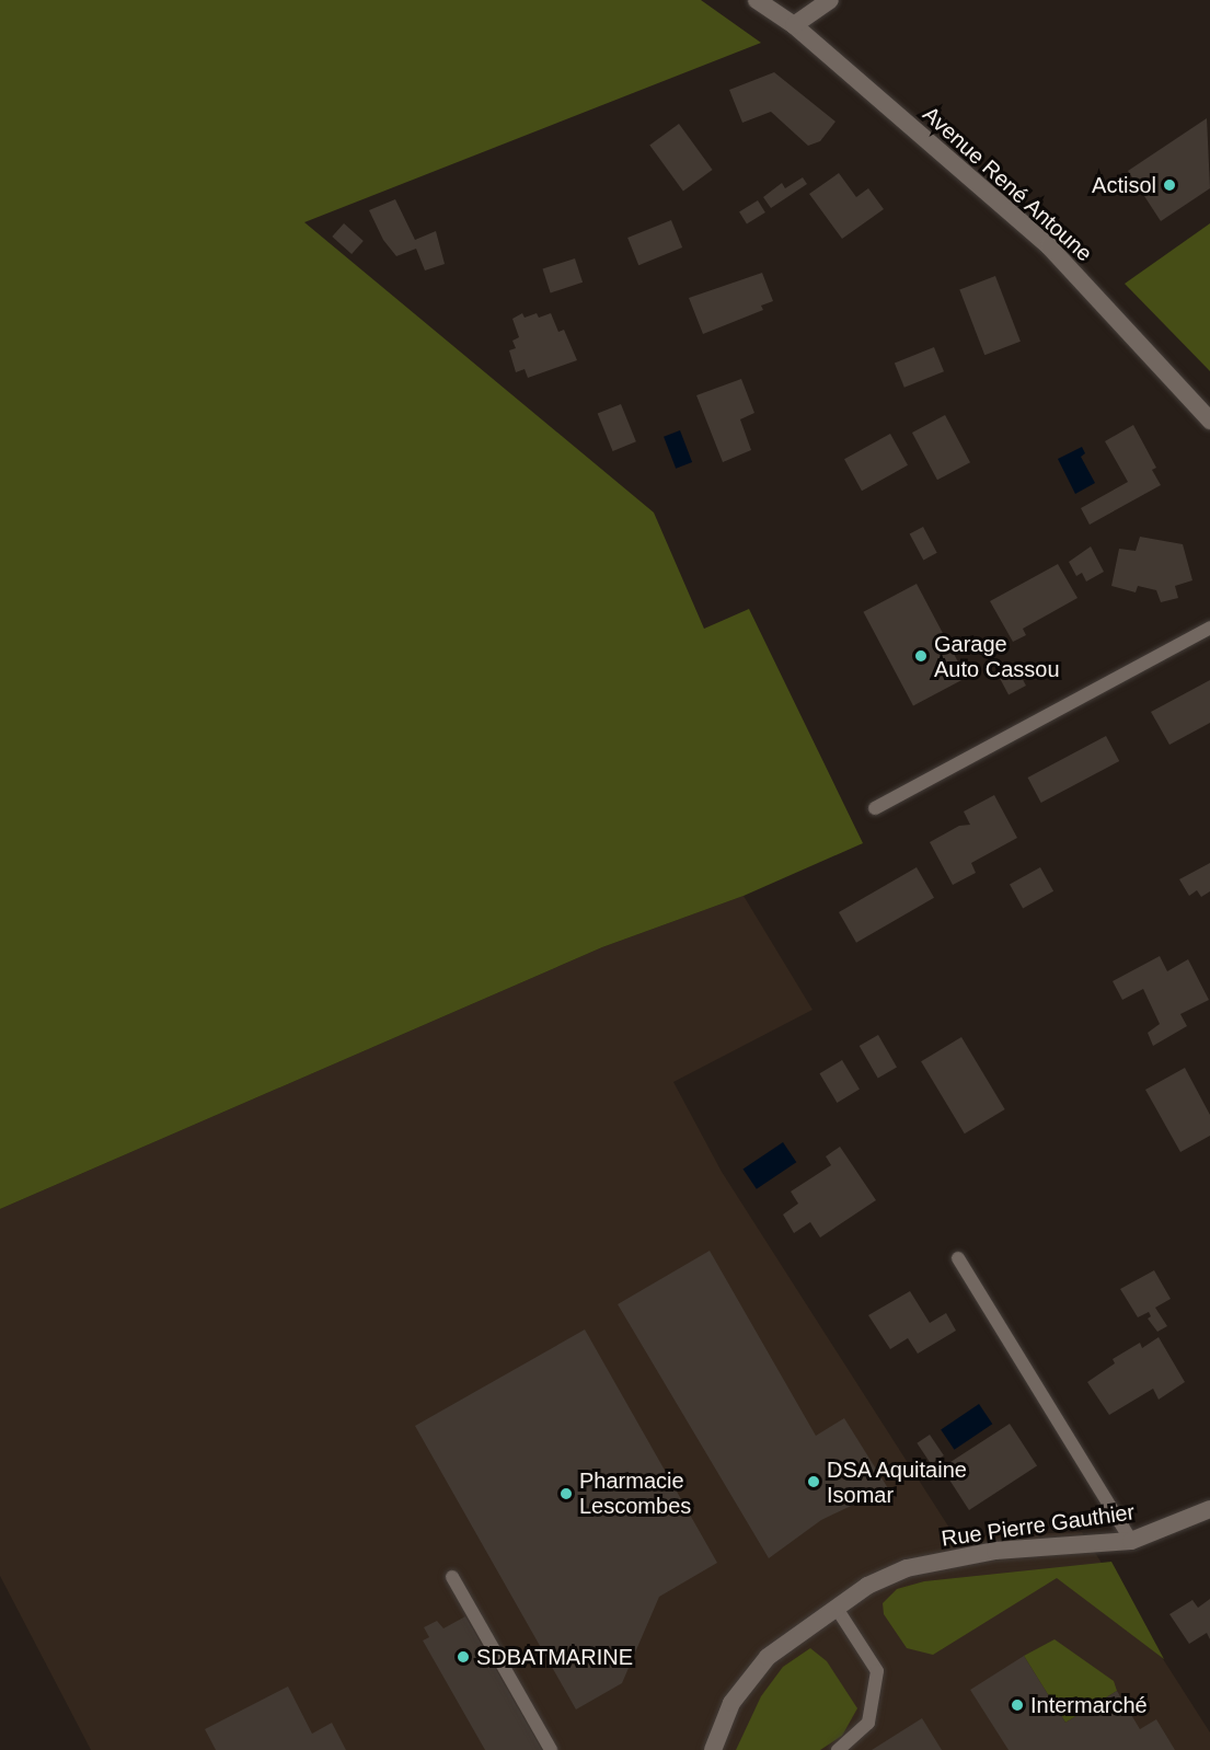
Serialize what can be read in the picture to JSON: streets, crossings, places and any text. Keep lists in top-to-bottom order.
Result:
{
  "streets": {
    "street": ["Avenue René Antoune", "Rue Pierre Gauthier"]
  },
  "places": [
    "Actisol",
    "Garage Auto Cassou",
    "DSA Aquitaine Isomar",
    "Pharmacie Lescombes",
    "SDBATMARINE",
    "Intermarché"
  ]
}
